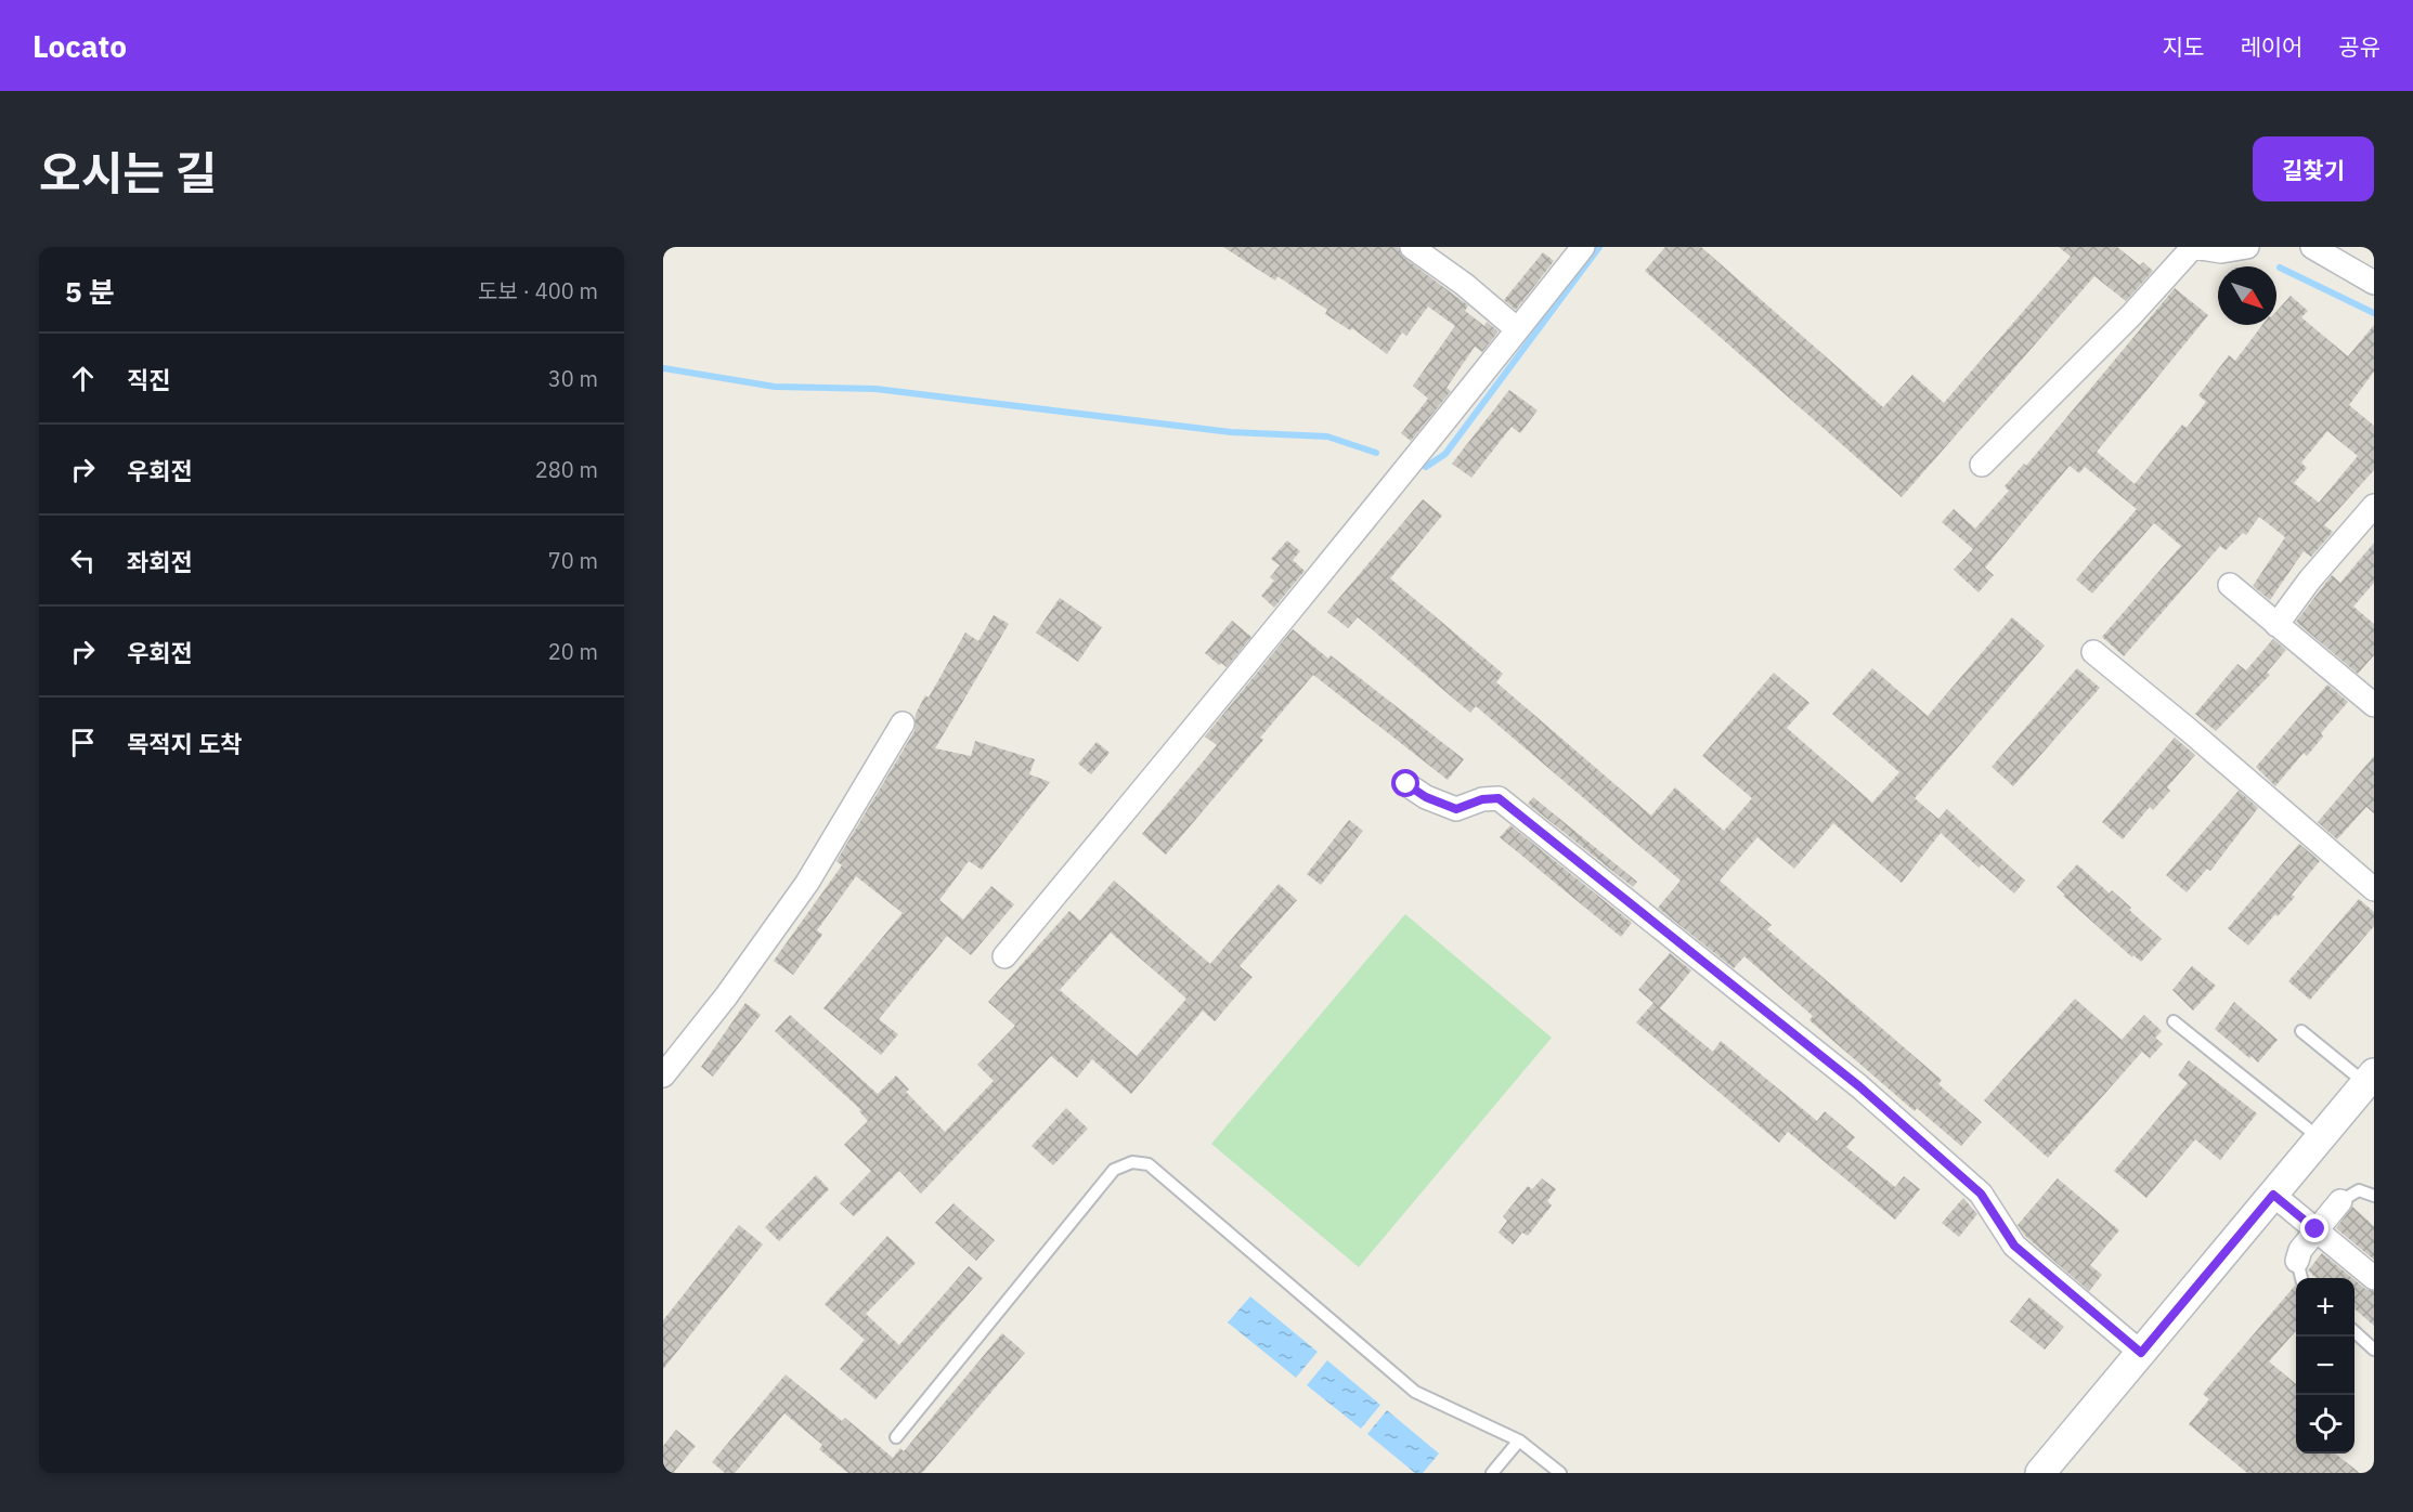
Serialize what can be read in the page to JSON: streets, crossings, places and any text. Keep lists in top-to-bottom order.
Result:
{
  "north": "bottom right",
  "page": {
    "header": "Locato",
    "nav": ["지도", "레이어", "공유"],
    "title": "오시는 길",
    "buttons": "길찾기",
    "heading": ["5 분", "도보 · 400 m"],
    "list": [
      ["직진", "30 m"],
      ["우회전", "280 m"],
      ["좌회전", "70 m"],
      ["우회전", "20 m"],
      "목적지 도착"
    ],
    "map_buttons": ["+", "−"]
  }
}
